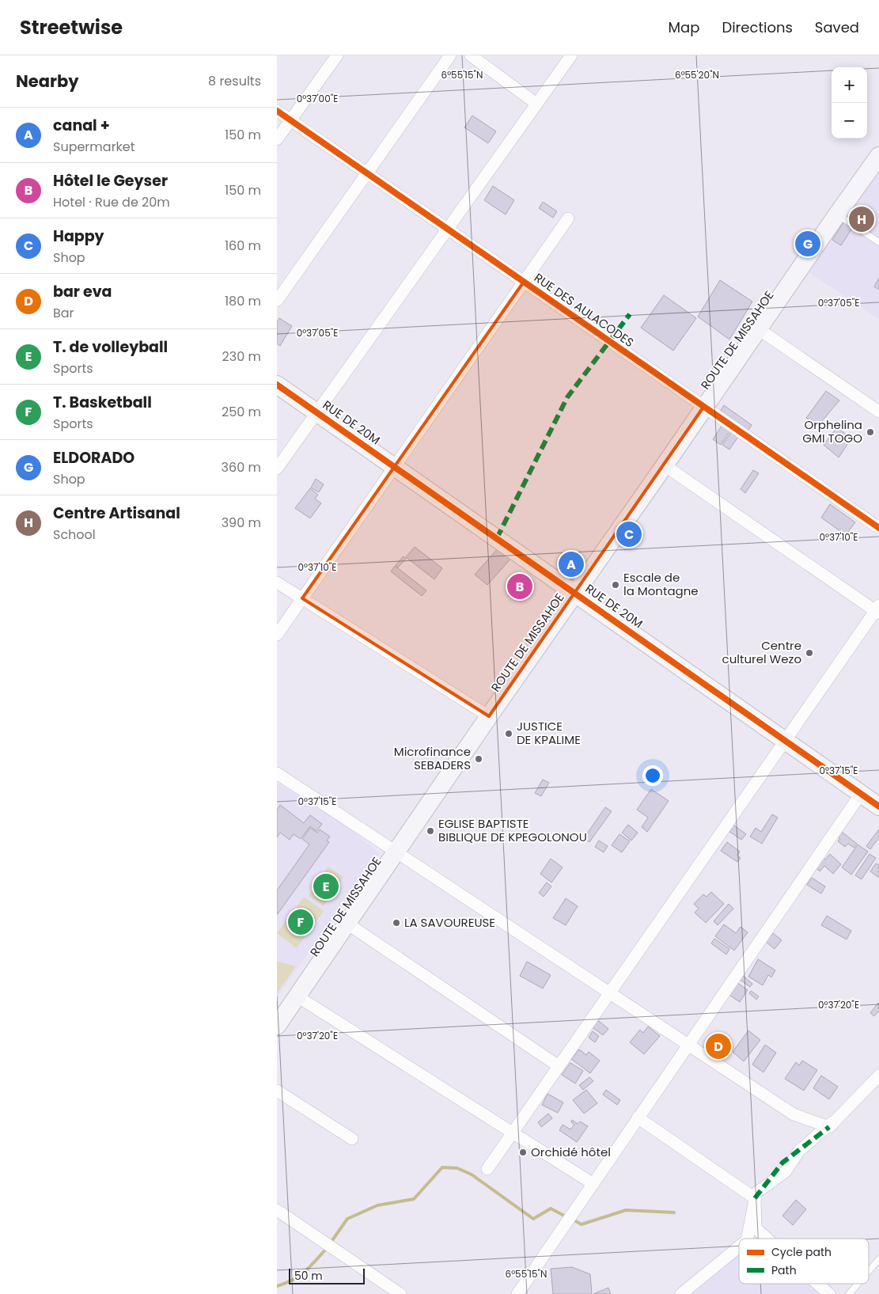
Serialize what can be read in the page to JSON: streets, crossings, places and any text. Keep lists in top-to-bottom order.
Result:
{
  "streets": {
    "main road": ["ROUTE DE MISSAHOE", "RUE DE 20M"],
    "street": ["RUE DES AULACODES"]
  },
  "crossings": [
    ["RUE DES AULACODES", "ROUTE DE MISSAHOE"],
    ["ROUTE DE MISSAHOE", "RUE DE 20M"]
  ],
  "places": [
    "Orphelina GMI TOGO",
    "Escale de la Montagne",
    "Centre culturel Wezo",
    "JUSTICE DE KPALIME",
    "Microfinance SEBADERS",
    "EGLISE BAPTISTE BIBLIQUE DE KPEGOLONOU",
    "LA SAVOUREUSE",
    "Orchidé hôtel"
  ],
  "legend": ["Cycle path", "Path"],
  "scale_bar": "50 m",
  "page": {
    "header": "Streetwise",
    "nav": ["Map", "Directions", "Saved"],
    "heading": ["Nearby", "8 results"],
    "map_buttons": ["+", "−"],
    "list": [
      {
        "mark": "A",
        "name": "canal +",
        "note": "Supermarket",
        "value": "150 m"
      },
      {
        "mark": "B",
        "name": "Hôtel le Geyser",
        "note": "Hotel · Rue de 20m",
        "value": "150 m"
      },
      {
        "mark": "C",
        "name": "Happy",
        "note": "Shop",
        "value": "160 m"
      },
      {
        "mark": "D",
        "name": "bar eva",
        "note": "Bar",
        "value": "180 m"
      },
      {
        "mark": "E",
        "name": "T. de volleyball",
        "note": "Sports",
        "value": "230 m"
      },
      {
        "mark": "F",
        "name": "T. Basketball",
        "note": "Sports",
        "value": "250 m"
      },
      {
        "mark": "G",
        "name": "ELDORADO",
        "note": "Shop",
        "value": "360 m"
      },
      {
        "mark": "H",
        "name": "Centre Artisanal",
        "note": "School",
        "value": "390 m"
      }
    ],
    "pins": [
      "H",
      "G",
      "C",
      "A",
      "B",
      "E",
      "F",
      "D"
    ],
    "scale": "50 m"
  },
  "coordinates": [
    "6°55'15\"N",
    "6°55'20\"N",
    "0°37'00\"E",
    "0°37'05\"E",
    "0°37'10\"E",
    "0°37'15\"E",
    "0°37'20\"E"
  ]
}
